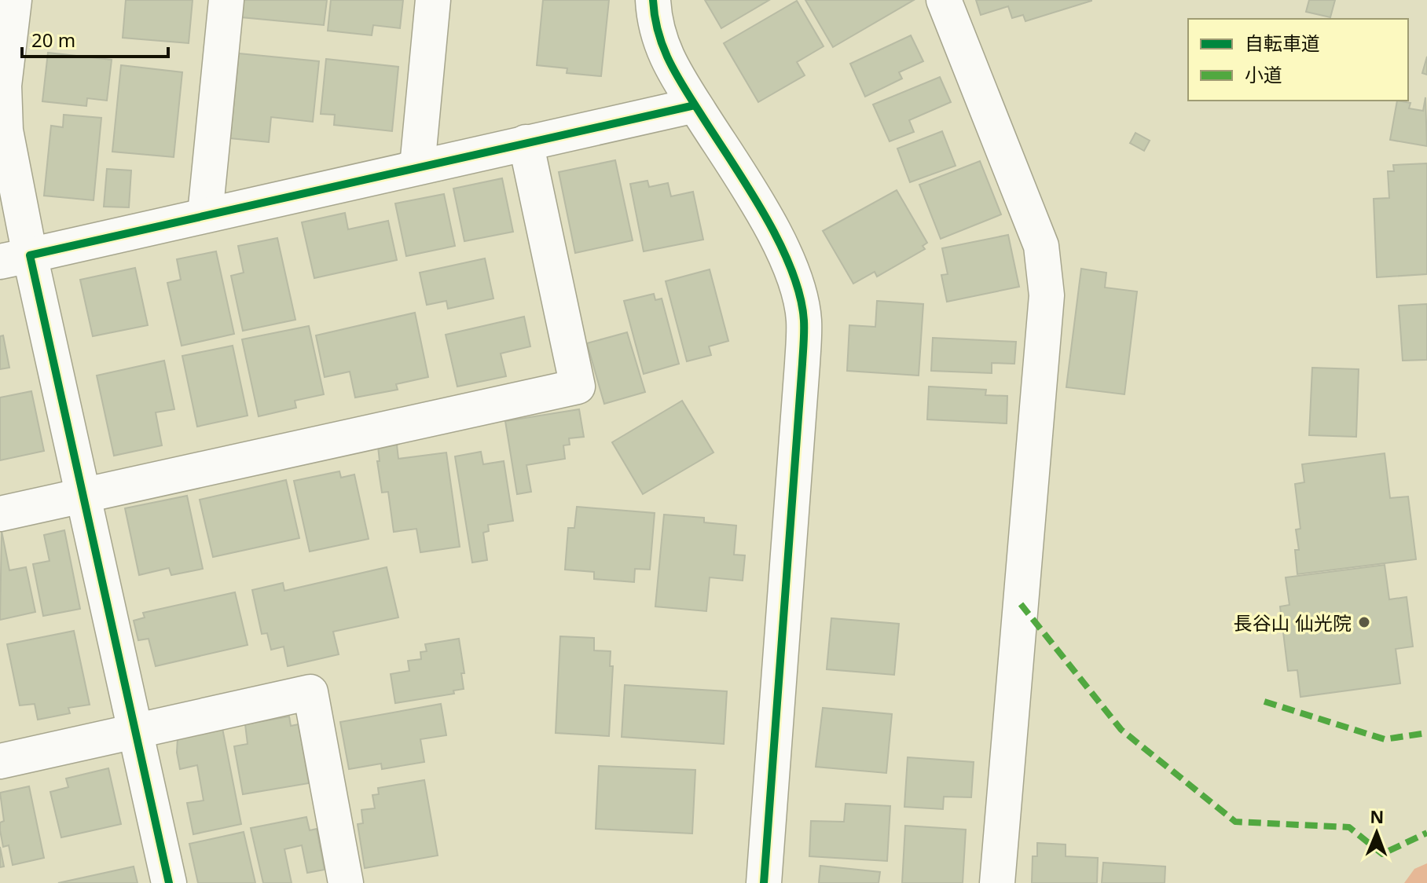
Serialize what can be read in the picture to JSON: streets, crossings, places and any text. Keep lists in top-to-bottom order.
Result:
{
  "places": ["長谷山 仙光院"],
  "legend": ["自転車道", "小道"],
  "scale_bar": "20 m",
  "north": "top"
}
